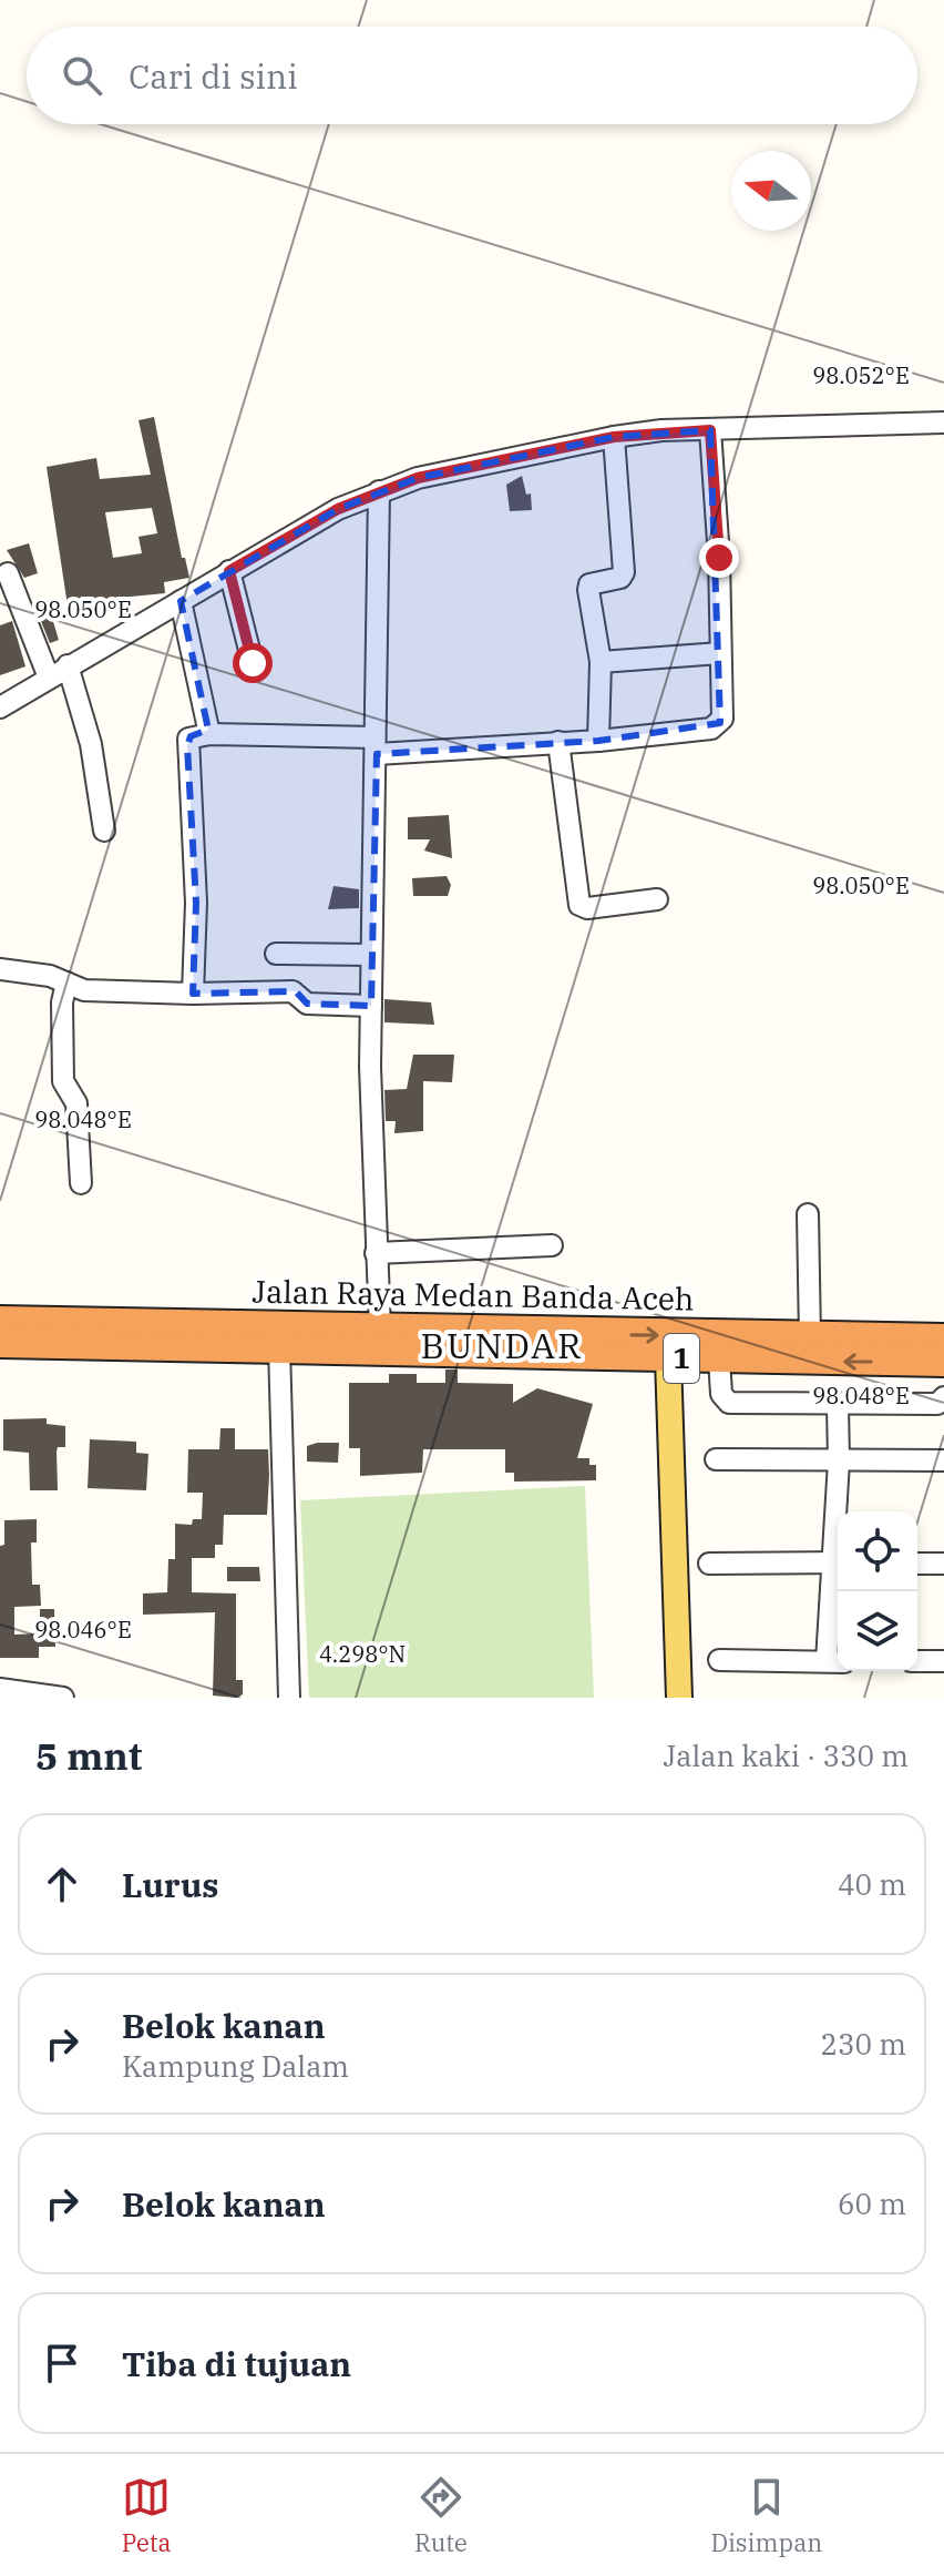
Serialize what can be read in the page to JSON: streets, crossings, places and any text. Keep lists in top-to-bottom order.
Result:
{
  "streets": {
    "highway": ["Jalan Raya Medan Banda Aceh", "1"]
  },
  "districts": ["BUNDAR"],
  "north": "left",
  "page": {
    "search": "Cari di sini",
    "heading": ["5 mnt", "Jalan kaki · 330 m"],
    "list": [
      ["Lurus", "40 m"],
      ["Belok kanan", "Kampung Dalam", "230 m"],
      ["Belok kanan", "60 m"],
      "Tiba di tujuan"
    ],
    "nav": ["Peta", "Rute", "Disimpan"]
  },
  "coordinates": [
    "98.052°E",
    "98.050°E",
    "98.048°E",
    "98.046°E",
    "4.298°N"
  ]
}
